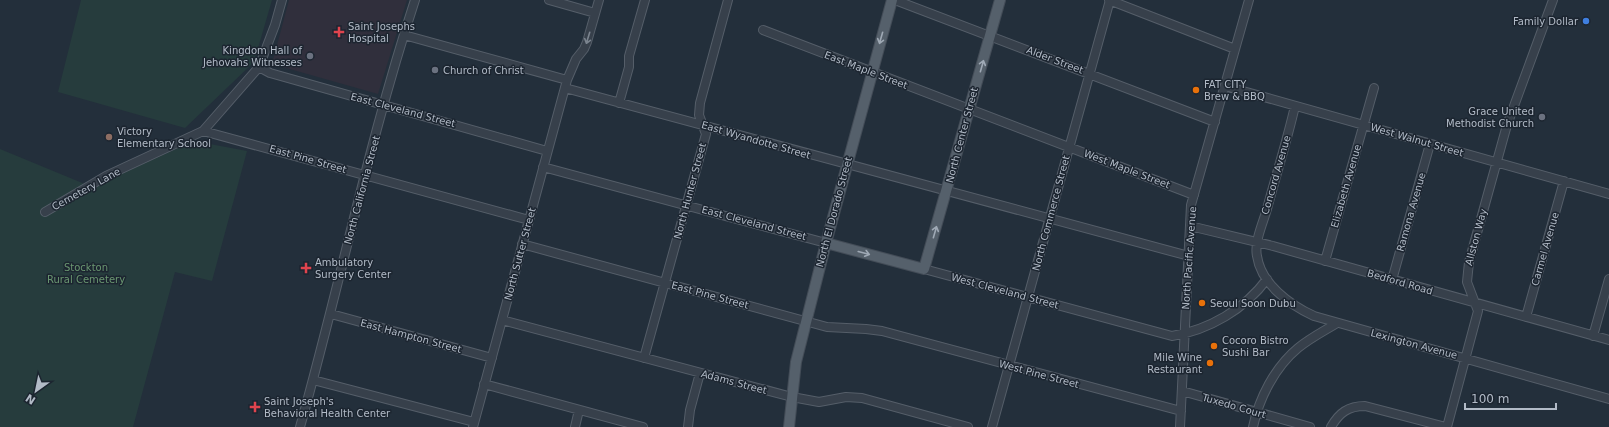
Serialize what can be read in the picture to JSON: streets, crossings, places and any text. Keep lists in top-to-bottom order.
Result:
{
  "streets": {
    "main road": ["North Center Street", "North El Dorado Street", "West Cleveland Street"],
    "street": [
      "Alder Street",
      "East Maple Street",
      "East Cleveland Street",
      "East Wyandotte Street",
      "West Walnut Street",
      "East Pine Street",
      "West Maple Street",
      "Concord Avenue",
      "Elizabeth Avenue",
      "Cemetery Lane",
      "North California Street",
      "North Hunter Street",
      "Ramona Avenue",
      "North Commerce Street",
      "Allston Way",
      "Carmel Avenue",
      "North Sutter Street",
      "North Pacific Avenue",
      "Bedford Road",
      "East Hampton Street",
      "Lexington Avenue",
      "West Pine Street",
      "Adams Street",
      "Tuxedo Court"
    ]
  },
  "crossings": [
    ["Alder Street", "North Center Street"],
    ["Alder Street", "North Commerce Street"],
    ["Alder Street", "North Pacific Avenue"],
    ["East Maple Street", "North Center Street"],
    ["East Maple Street", "West Maple Street"],
    ["East Maple Street", "North El Dorado Street"],
    ["East Cleveland Street", "Cemetery Lane"],
    ["East Cleveland Street", "North California Street"],
    ["East Cleveland Street", "North Hunter Street"],
    ["East Cleveland Street", "North El Dorado Street"],
    ["East Cleveland Street", "North Sutter Street"],
    ["East Cleveland Street", "West Cleveland Street"],
    ["North Center Street", "East Wyandotte Street"],
    ["North Center Street", "West Maple Street"],
    ["North Center Street", "West Cleveland Street"],
    ["East Wyandotte Street", "North California Street"],
    ["East Wyandotte Street", "North Hunter Street"],
    ["East Wyandotte Street", "North El Dorado Street"],
    ["East Wyandotte Street", "North Commerce Street"],
    ["East Wyandotte Street", "North Sutter Street"],
    ["East Wyandotte Street", "North Pacific Avenue"],
    ["West Walnut Street", "Concord Avenue"],
    ["West Walnut Street", "Elizabeth Avenue"],
    ["West Walnut Street", "Ramona Avenue"],
    ["West Walnut Street", "Allston Way"],
    ["West Walnut Street", "Carmel Avenue"],
    ["West Walnut Street", "North Pacific Avenue"],
    ["East Pine Street", "Cemetery Lane"],
    ["East Pine Street", "North California Street"],
    ["East Pine Street", "North Hunter Street"],
    ["East Pine Street", "North El Dorado Street"],
    ["East Pine Street", "North Sutter Street"],
    ["East Pine Street", "West Pine Street"],
    ["West Maple Street", "North Commerce Street"],
    ["West Maple Street", "North Pacific Avenue"],
    ["Concord Avenue", "Bedford Road"],
    ["Concord Avenue", "Lexington Avenue"],
    ["Elizabeth Avenue", "Bedford Road"],
    ["North California Street", "East Hampton Street"],
    ["North Hunter Street", "Adams Street"],
    ["North El Dorado Street", "West Cleveland Street"],
    ["North El Dorado Street", "Adams Street"],
    ["Ramona Avenue", "Bedford Road"],
    ["North Commerce Street", "West Cleveland Street"],
    ["North Commerce Street", "West Pine Street"],
    ["Allston Way", "Bedford Road"],
    ["Allston Way", "Lexington Avenue"],
    ["Carmel Avenue", "Bedford Road"],
    ["North Sutter Street", "East Hampton Street"],
    ["North Sutter Street", "Adams Street"],
    ["North Pacific Avenue", "Bedford Road"],
    ["North Pacific Avenue", "West Cleveland Street"],
    ["North Pacific Avenue", "West Pine Street"],
    ["North Pacific Avenue", "Tuxedo Court"],
    ["Bedford Road", "Lexington Avenue"]
  ],
  "one_way": ["North Center Street"],
  "parks": ["Stockton Rural Cemetery"],
  "places": {
    "other": [
      "Family Dollar",
      "Kingdom Hall of Jehovahs Witnesses",
      "Church of Christ",
      "FAT CITY Brew & BBQ",
      "Grace United Methodist Church",
      "Victory Elementary School",
      "Seoul Soon Dubu",
      "Cocoro Bistro Sushi Bar",
      "Mile Wine Restaurant"
    ],
    "health": ["Saint Josephs Hospital", "Ambulatory Surgery Center", "Saint Joseph's Behavioral Health Center"]
  },
  "scale_bar": "100 m",
  "north": "bottom left"
}
